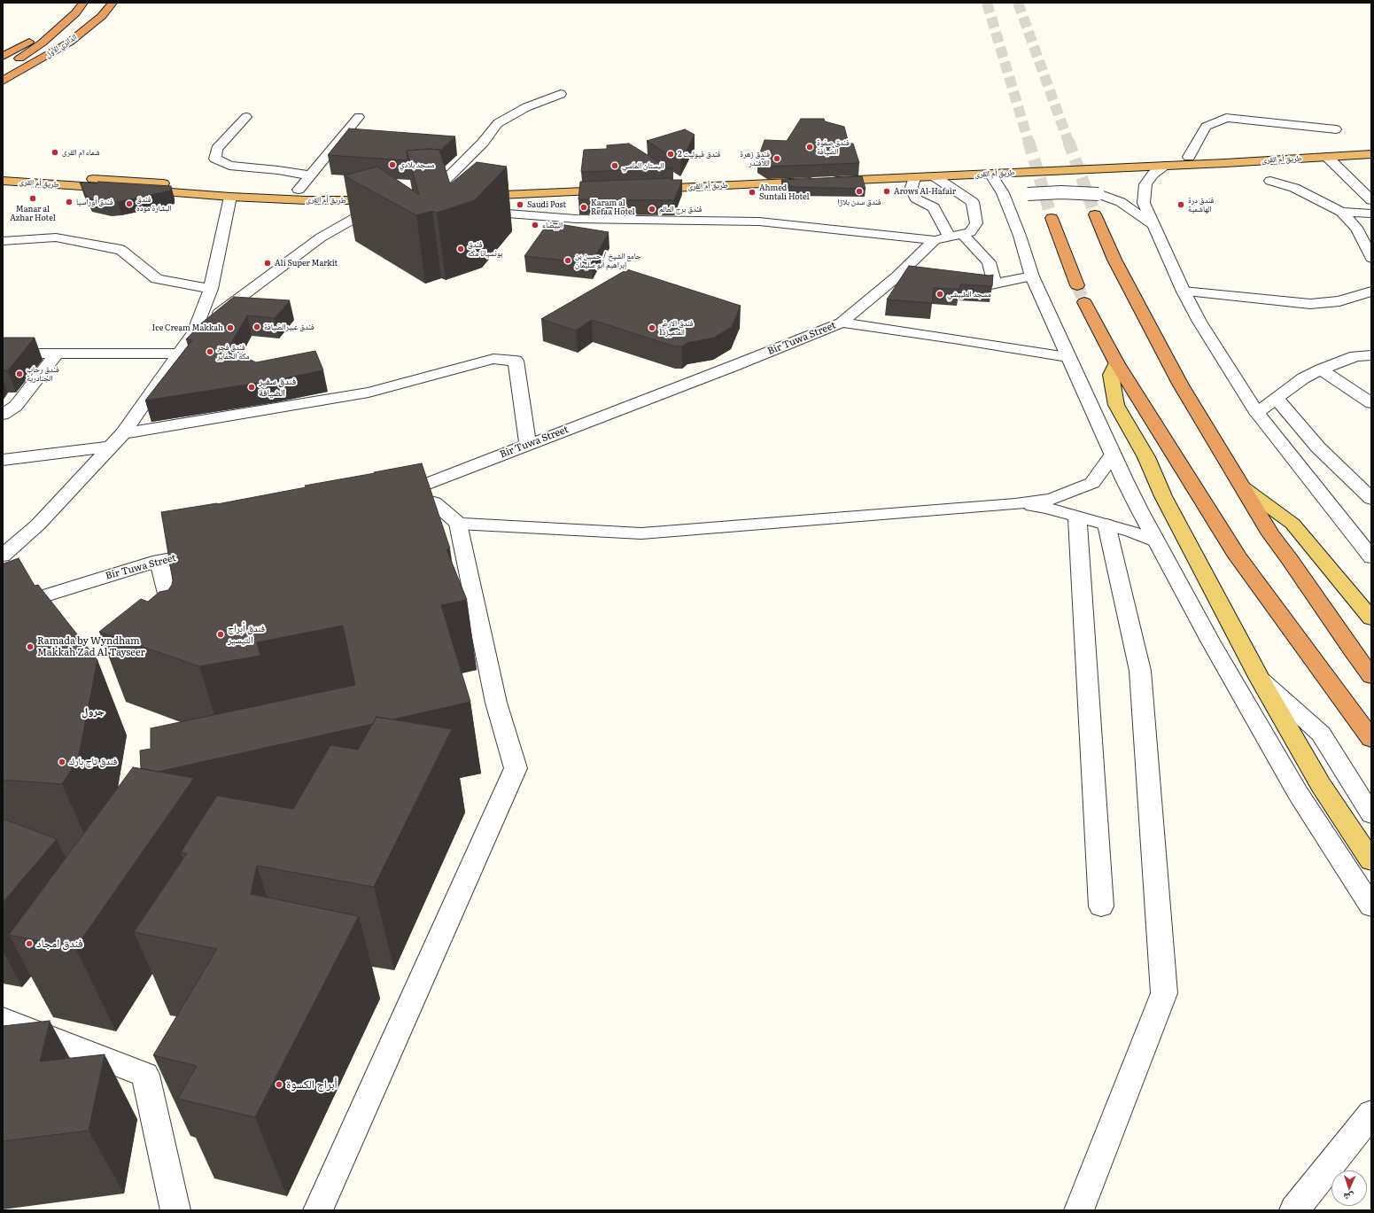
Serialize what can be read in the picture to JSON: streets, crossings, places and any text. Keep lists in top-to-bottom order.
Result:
{
  "streets": {
    "highway": ["الدائري الأول", "طريق أم القرى"],
    "street": ["Bir Tuwa Street"]
  },
  "districts": ["جرول"],
  "places": [
    "فندق صفوة الضيافة",
    "شماء ام القرى",
    "فندق فيوليت 2",
    "فندق زهرة اللافندر",
    "مسجد بلادي",
    "البستان الماسي",
    "فندق سدن بلازا",
    "Arows Al-Hafair",
    "Ahmed Suntali Hotel",
    "Manar al Azhar Hotel",
    "فندق أوراسيا",
    "فندق البشارة موده",
    "Saudi Post",
    "فندق درة الهاشمية",
    "Karam al Refaa Hotel",
    "فندق برج العالم",
    "البيضاء",
    "فندق بونسيانا مكه",
    "جامع الشيخ / حسين بن إبراهيم أبو سليمان",
    "Ali Super Markit",
    "مسجد الطبيشي",
    "فندق عبيرالضيافة",
    "Ice Cream Makkah",
    "فندق الارض المتميزة1",
    "فندق فجر مكة الحفاير",
    "فندق رحاب الجنادرية",
    "فندق سفير الضيافة",
    "فندق أبراج التيسير",
    "Ramada by Wyndham Makkah Zad Al Tayseer",
    "فندق تاج بارك",
    "فندق امجاد",
    "أبراج الكسوة"
  ],
  "north": "bottom"
}
